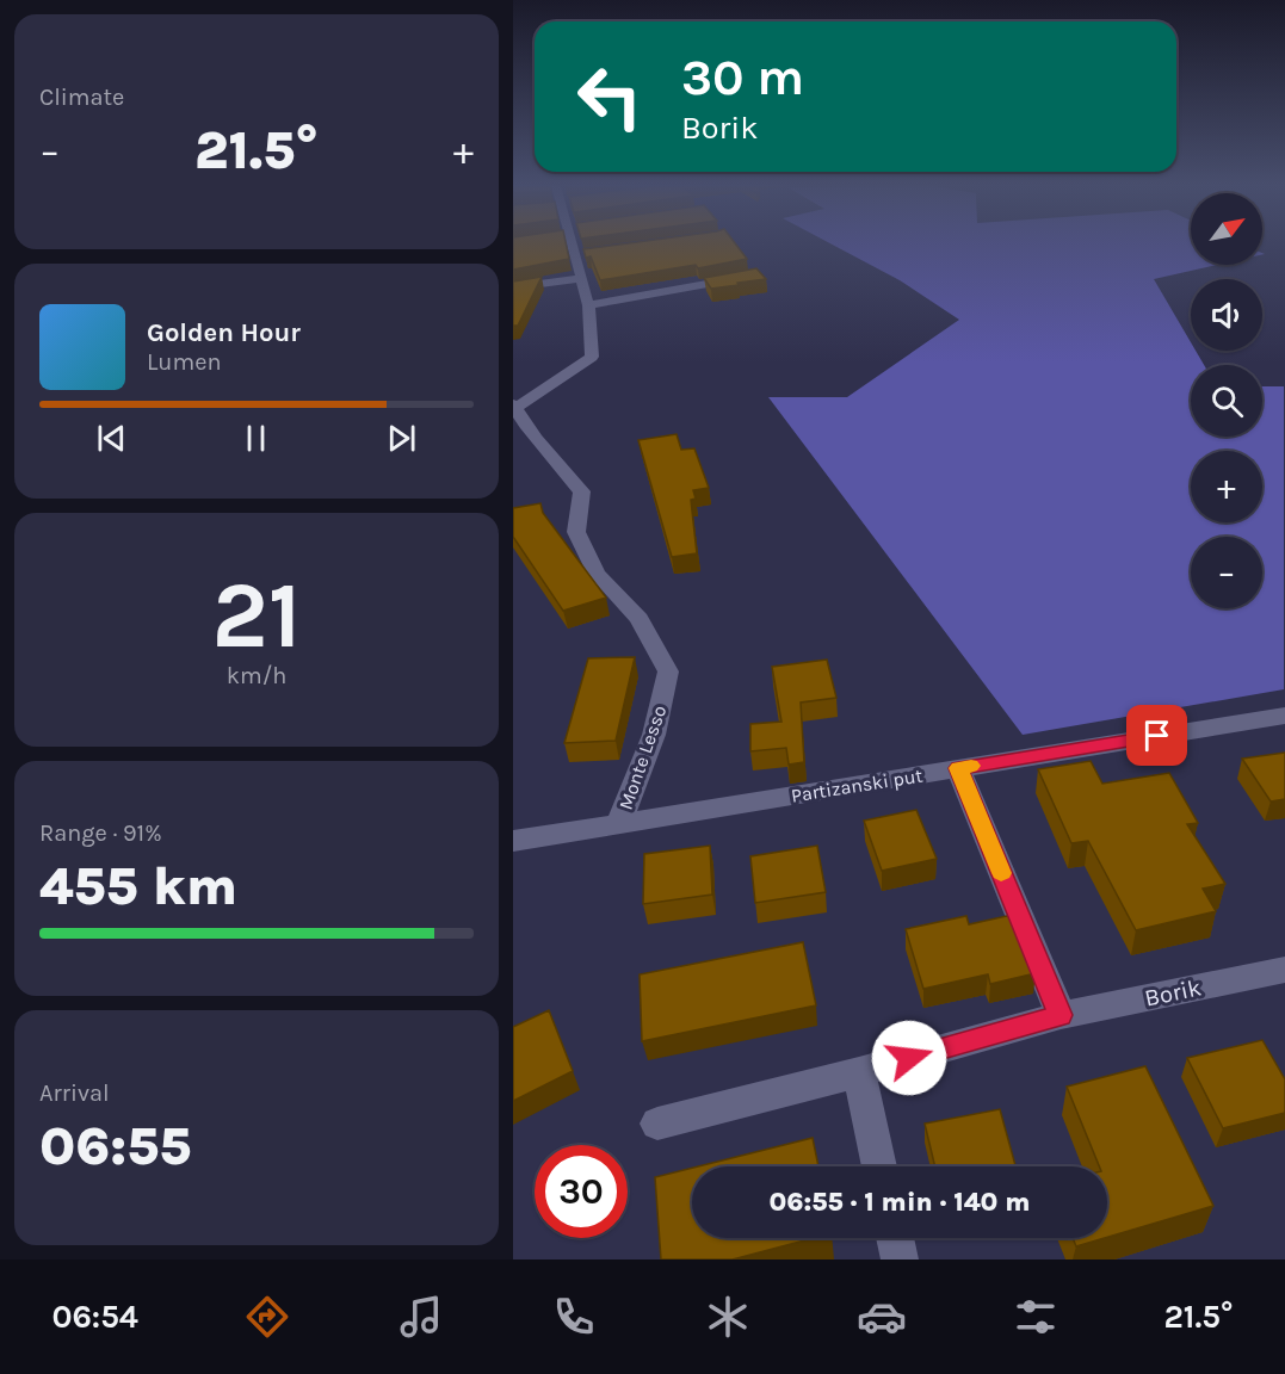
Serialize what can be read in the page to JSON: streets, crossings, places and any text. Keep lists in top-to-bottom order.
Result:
{
  "streets": {
    "street": ["Monte Lesso", "Partizanski put", "Borik"]
  },
  "crossings": [
    ["Monte Lesso", "Partizanski put"]
  ],
  "north": "top right",
  "page": {
    "tile": [
      "Climate",
      ["21", "km/h"],
      ["Range · 91%", "455 km"],
      ["Arrival", "06:55"]
    ],
    "turn": ["30 m", "Borik"],
    "heat": ["−", "21.5°", "+"],
    "map_buttons": ["+", "−"],
    "song": ["Golden Hour", "Lumen"],
    "limit": "30",
    "trip": "06:55 · 1 min · 140 m",
    "tabs": ["06:54", "21.5°"]
  }
}
